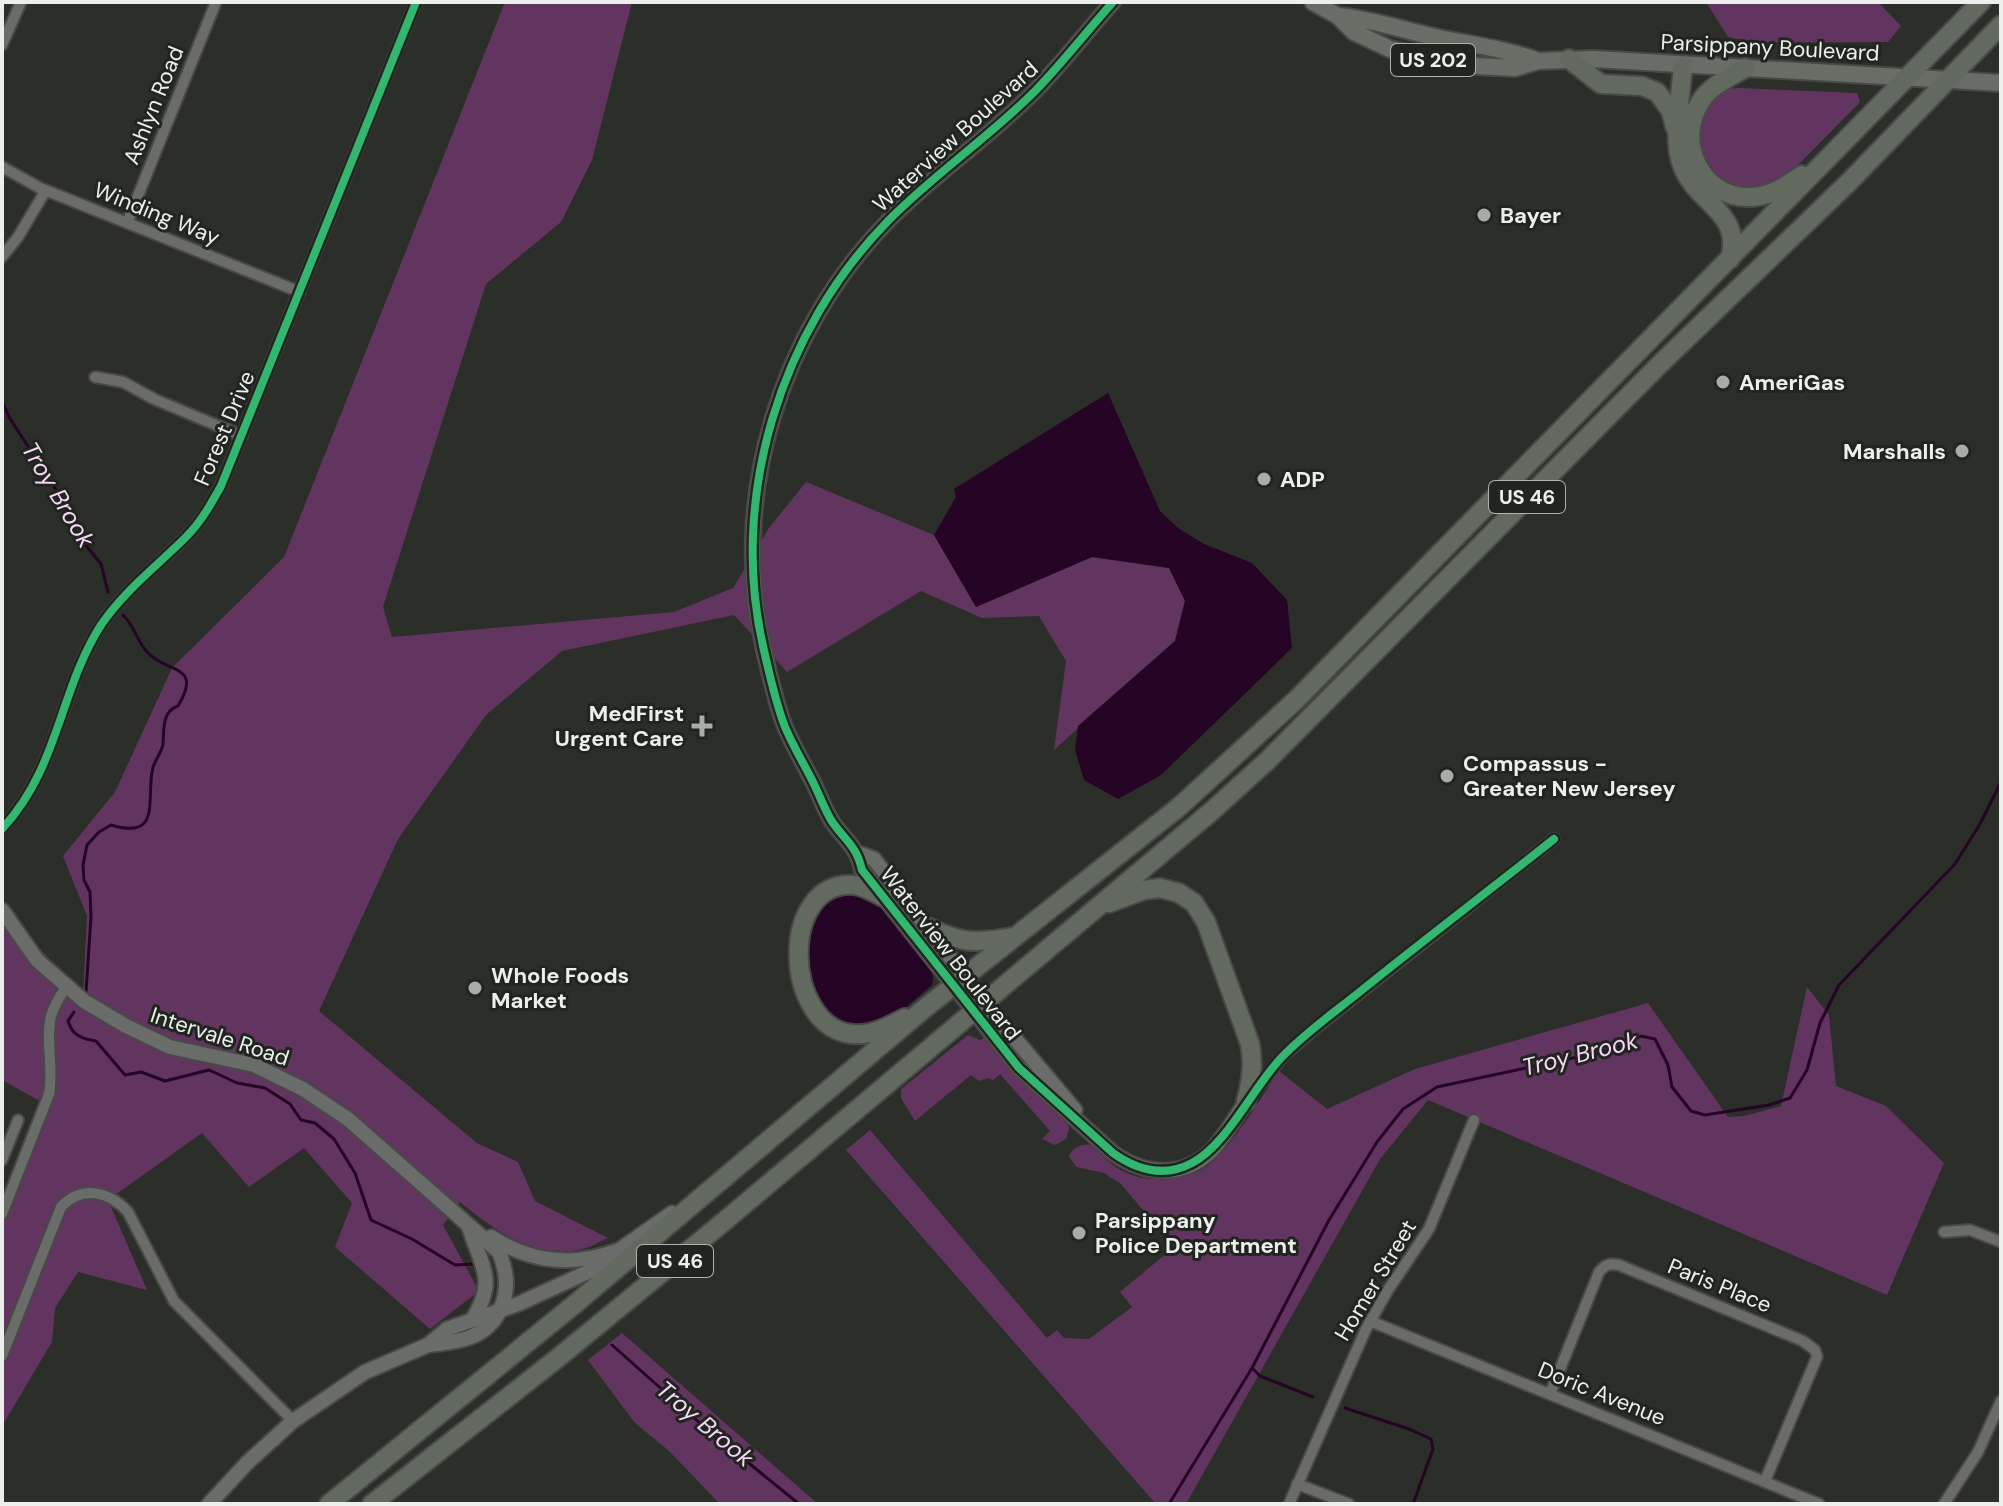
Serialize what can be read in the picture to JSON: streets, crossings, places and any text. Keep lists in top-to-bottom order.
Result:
{
  "streets": {
    "highway": ["US 46"],
    "main road": ["Parsippany Boulevard", "US 202"],
    "street": [
      "Ashlyn Road",
      "Waterview Boulevard",
      "Winding Way",
      "Forest Drive",
      "Intervale Road",
      "Homer Street",
      "Paris Place",
      "Doric Avenue"
    ]
  },
  "crossings": [
    ["Parsippany Boulevard", "US 46"],
    ["Ashlyn Road", "Winding Way"],
    ["Waterview Boulevard", "US 46"],
    ["Winding Way", "Forest Drive"],
    ["Homer Street", "Doric Avenue"],
    ["Paris Place", "Doric Avenue"]
  ],
  "water": ["Troy Brook"],
  "places": {
    "other": [
      "Bayer",
      "AmeriGas",
      "Marshalls",
      "ADP",
      "Compassus - Greater New Jersey",
      "Whole Foods Market",
      "Parsippany Police Department"
    ],
    "health": ["MedFirst Urgent Care"]
  }
}
